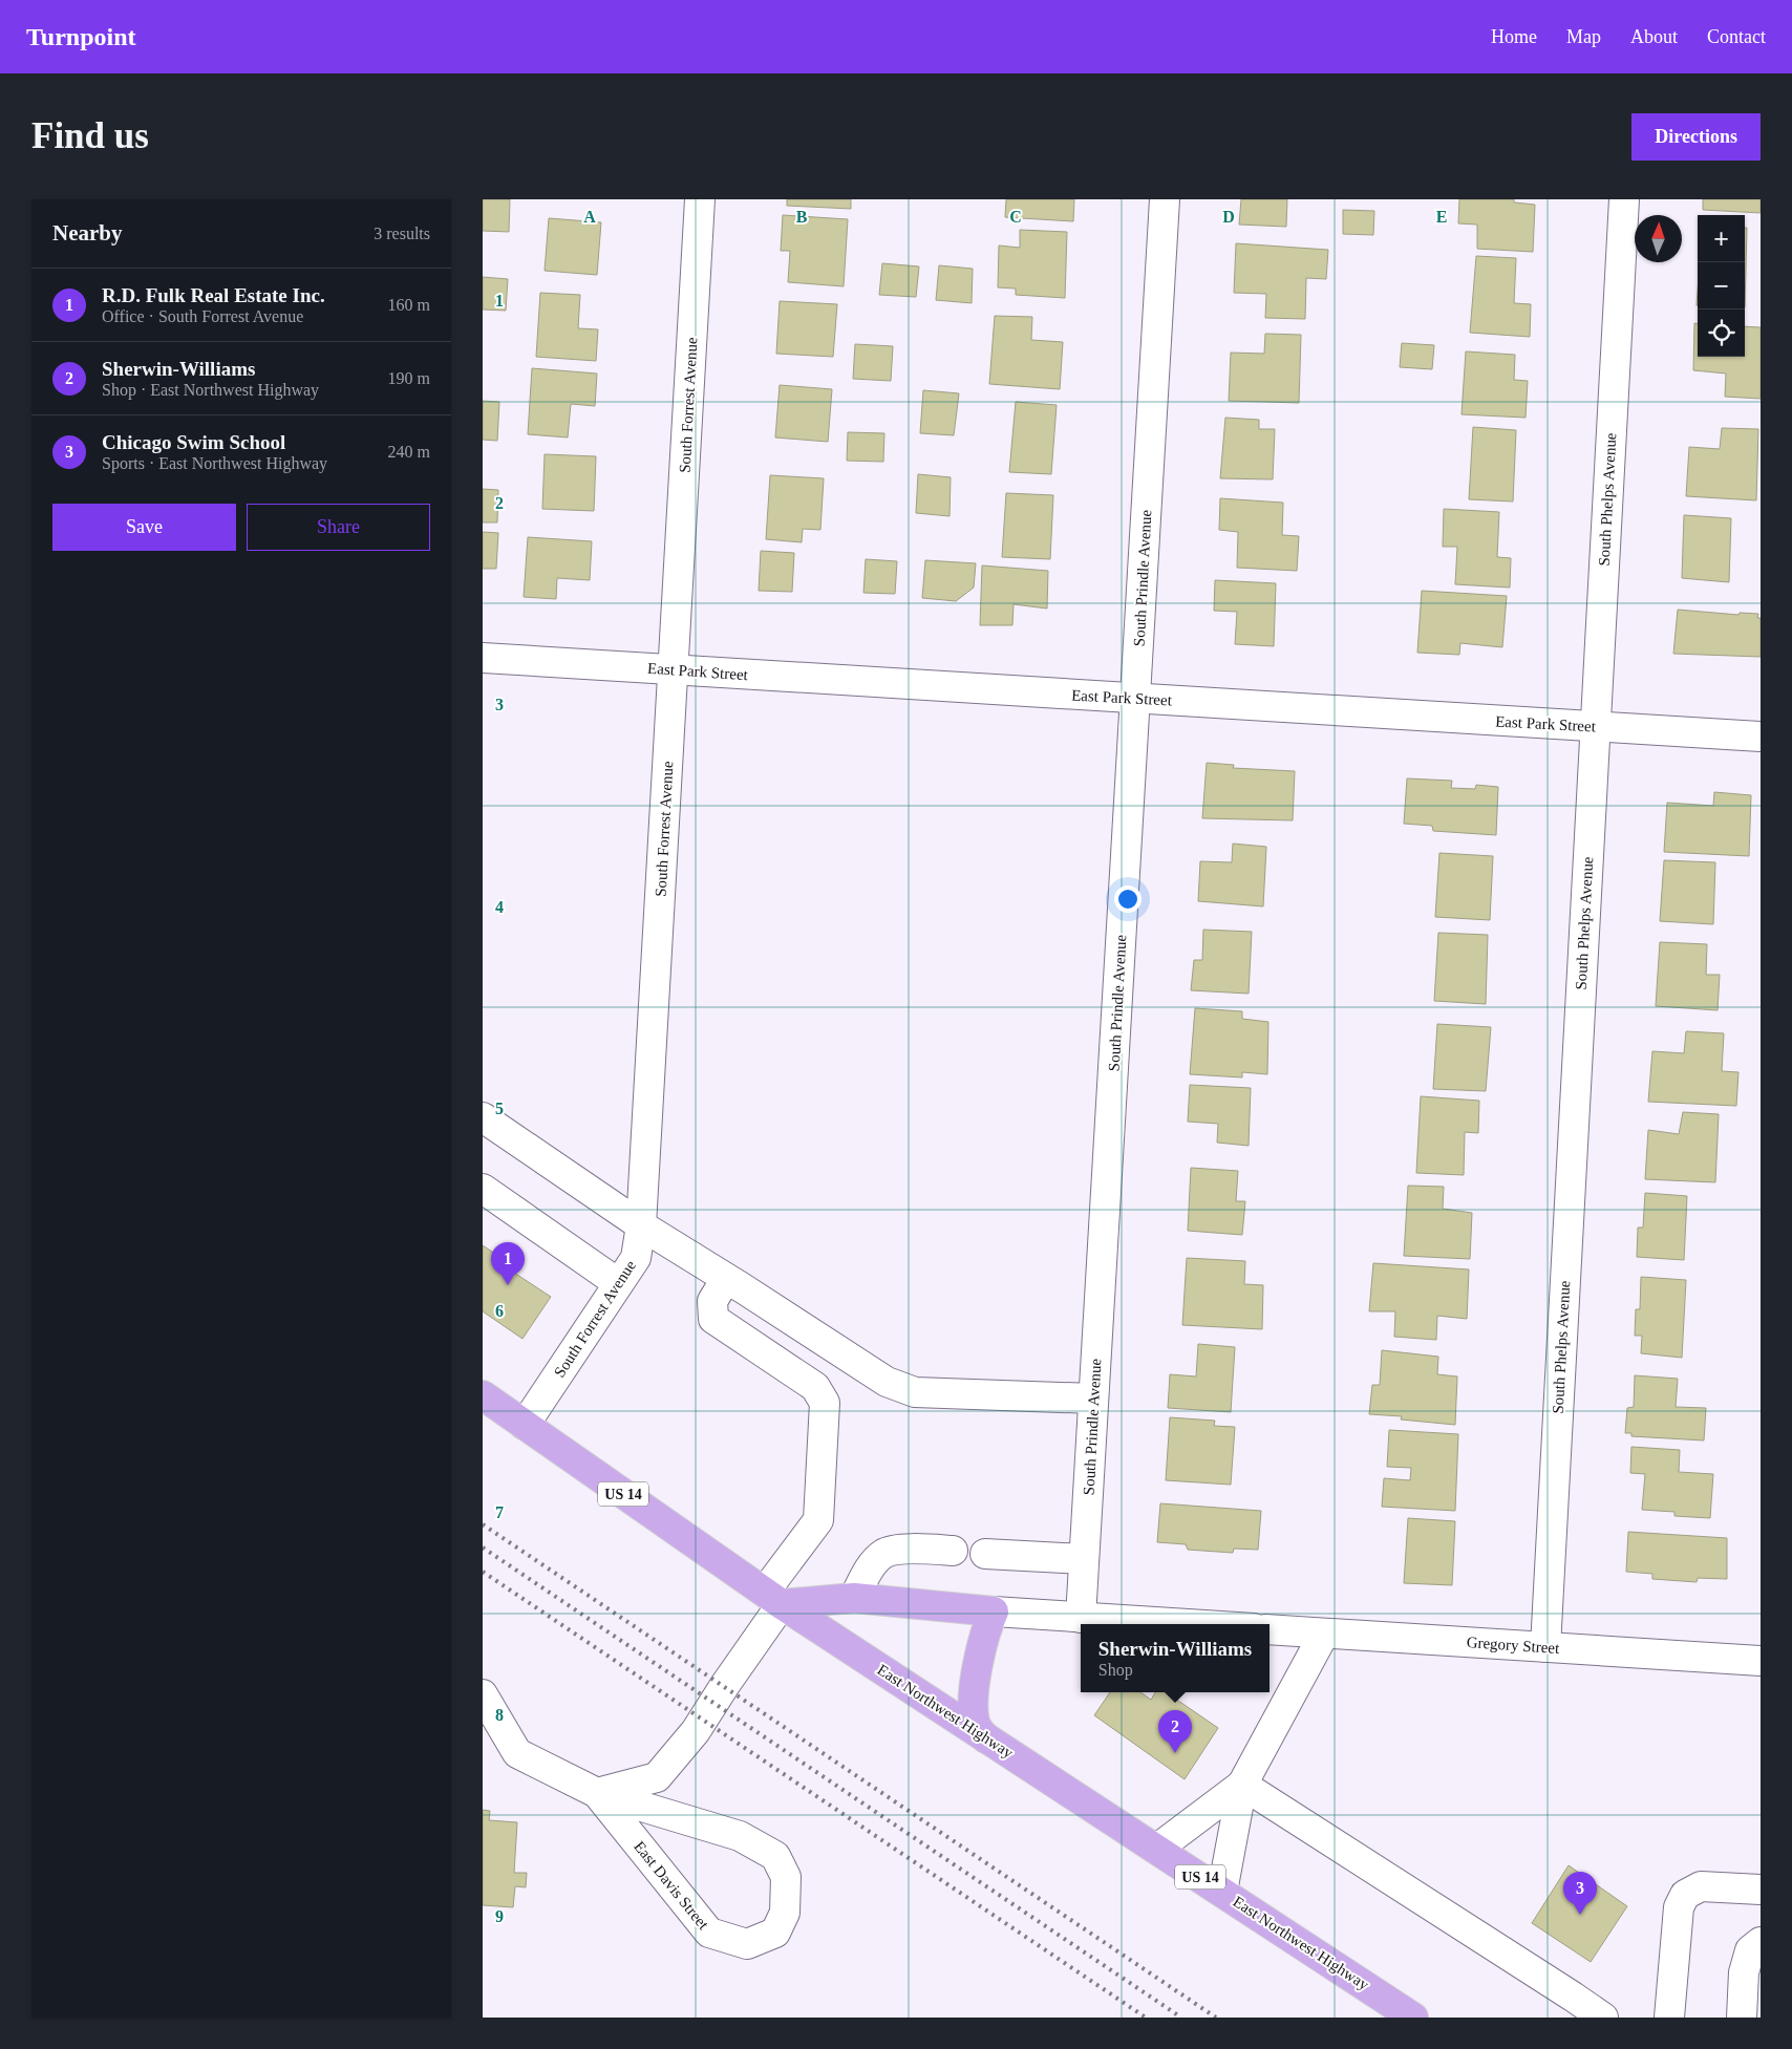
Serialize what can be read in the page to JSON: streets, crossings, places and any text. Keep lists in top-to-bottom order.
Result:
{
  "streets": {
    "main road": ["US 14", "East Northwest Highway"],
    "street": [
      "South Forrest Avenue",
      "South Phelps Avenue",
      "South Prindle Avenue",
      "East Park Street",
      "Gregory Street",
      "East Davis Street"
    ]
  },
  "crossings": [
    ["South Forrest Avenue", "East Park Street"],
    ["South Forrest Avenue", "East Northwest Highway"],
    ["South Phelps Avenue", "East Park Street"],
    ["South Phelps Avenue", "Gregory Street"],
    ["South Prindle Avenue", "East Park Street"]
  ],
  "north": "top",
  "page": {
    "header": "Turnpoint",
    "nav": [
      "Home",
      "Map",
      "About",
      "Contact"
    ],
    "buttons": [
      "Directions",
      ["Save", "Share"]
    ],
    "title": "Find us",
    "heading": ["Nearby", "3 results"],
    "map_buttons": ["+", "−"],
    "list": [
      {
        "mark": "1",
        "name": "R.D. Fulk Real Estate Inc.",
        "note": "Office · South Forrest Avenue",
        "value": "160 m"
      },
      {
        "mark": "2",
        "name": "Sherwin-Williams",
        "note": "Shop · East Northwest Highway",
        "value": "190 m"
      },
      {
        "mark": "3",
        "name": "Chicago Swim School",
        "note": "Sports · East Northwest Highway",
        "value": "240 m"
      }
    ],
    "pins": ["1", "2", "3"],
    "popup": ["Sherwin-Williams", "Shop"]
  },
  "grid": {
    "columns": [
      "A",
      "B",
      "C",
      "D",
      "E"
    ],
    "rows": [
      "1",
      "2",
      "3",
      "4",
      "5",
      "6",
      "7",
      "8",
      "9"
    ]
  }
}
